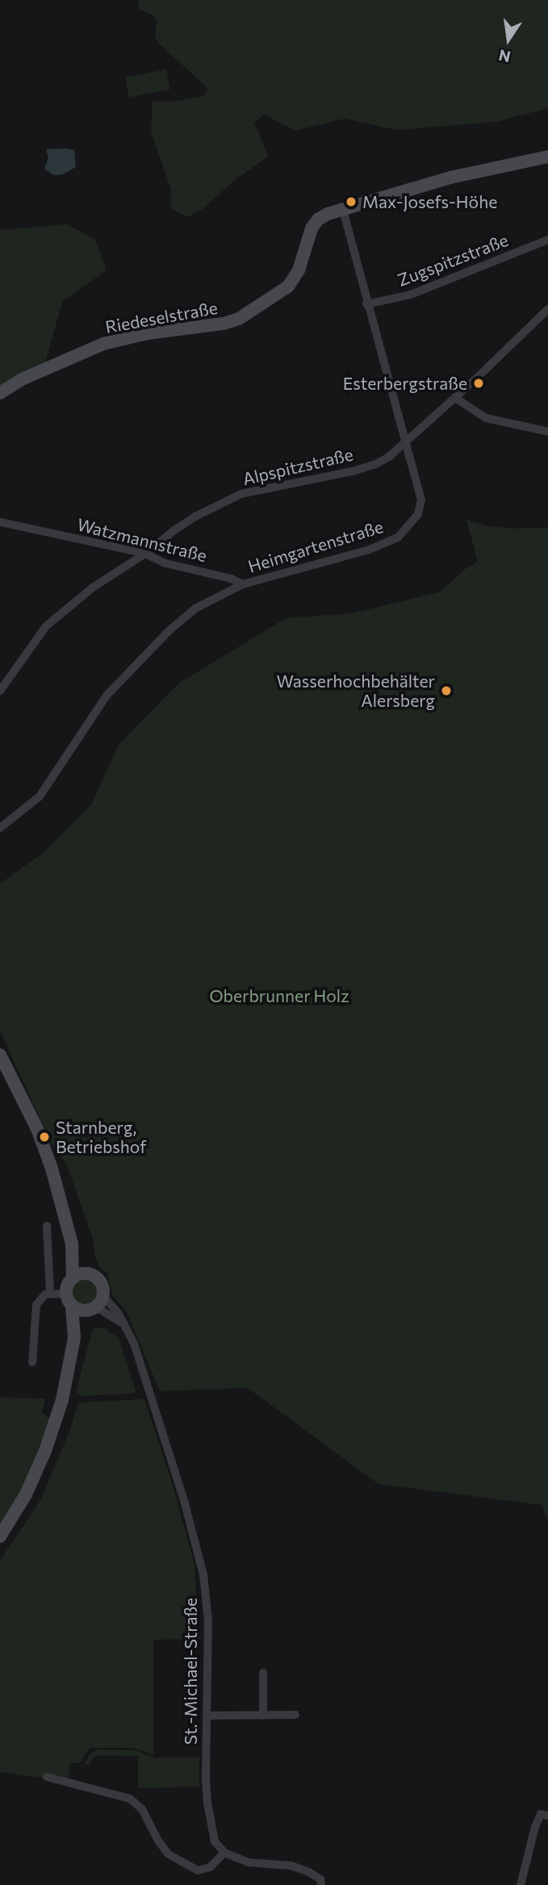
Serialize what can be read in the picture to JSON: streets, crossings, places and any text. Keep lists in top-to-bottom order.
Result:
{
  "streets": {
    "street": [
      "Zugspitzstraße",
      "Riedeselstraße",
      "Alpspitzstraße",
      "Watzmannstraße",
      "Heimgartenstraße",
      "St.-Michael-Straße"
    ]
  },
  "crossings": [
    ["Zugspitzstraße", "Heimgartenstraße"],
    ["Riedeselstraße", "Heimgartenstraße"],
    ["Alpspitzstraße", "Watzmannstraße"],
    ["Alpspitzstraße", "Heimgartenstraße"],
    ["Watzmannstraße", "Heimgartenstraße"]
  ],
  "parks": ["Oberbrunner Holz"],
  "places": [
    "Max-Josefs-Höhe",
    "Esterbergstraße",
    "Wasserhochbehälter Alersberg",
    "Starnberg, Betriebshof"
  ],
  "north": "bottom"
}
